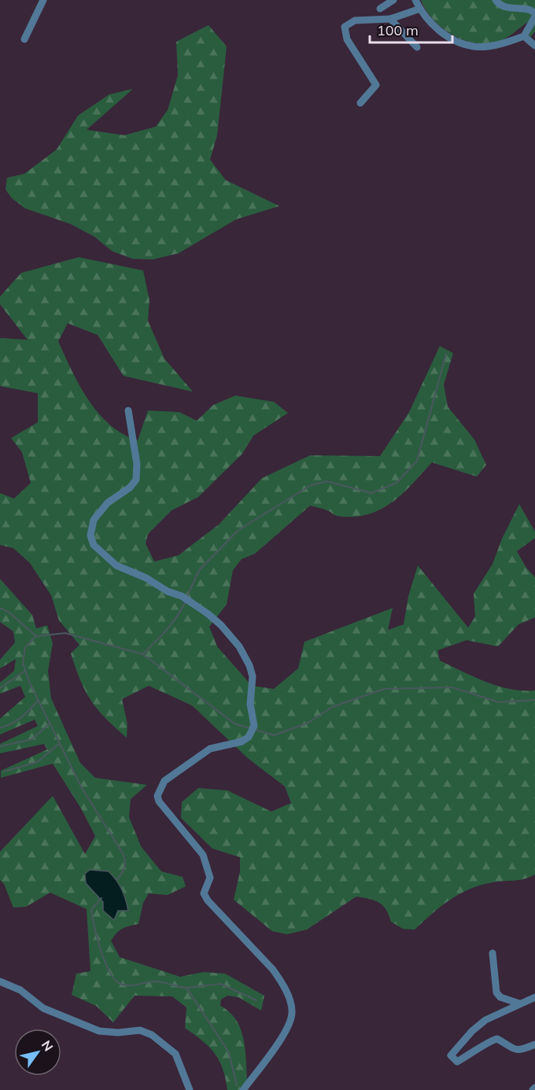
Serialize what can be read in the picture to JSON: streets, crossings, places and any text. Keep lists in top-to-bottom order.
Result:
{
  "scale_bar": "100 m",
  "north": "top right"
}
